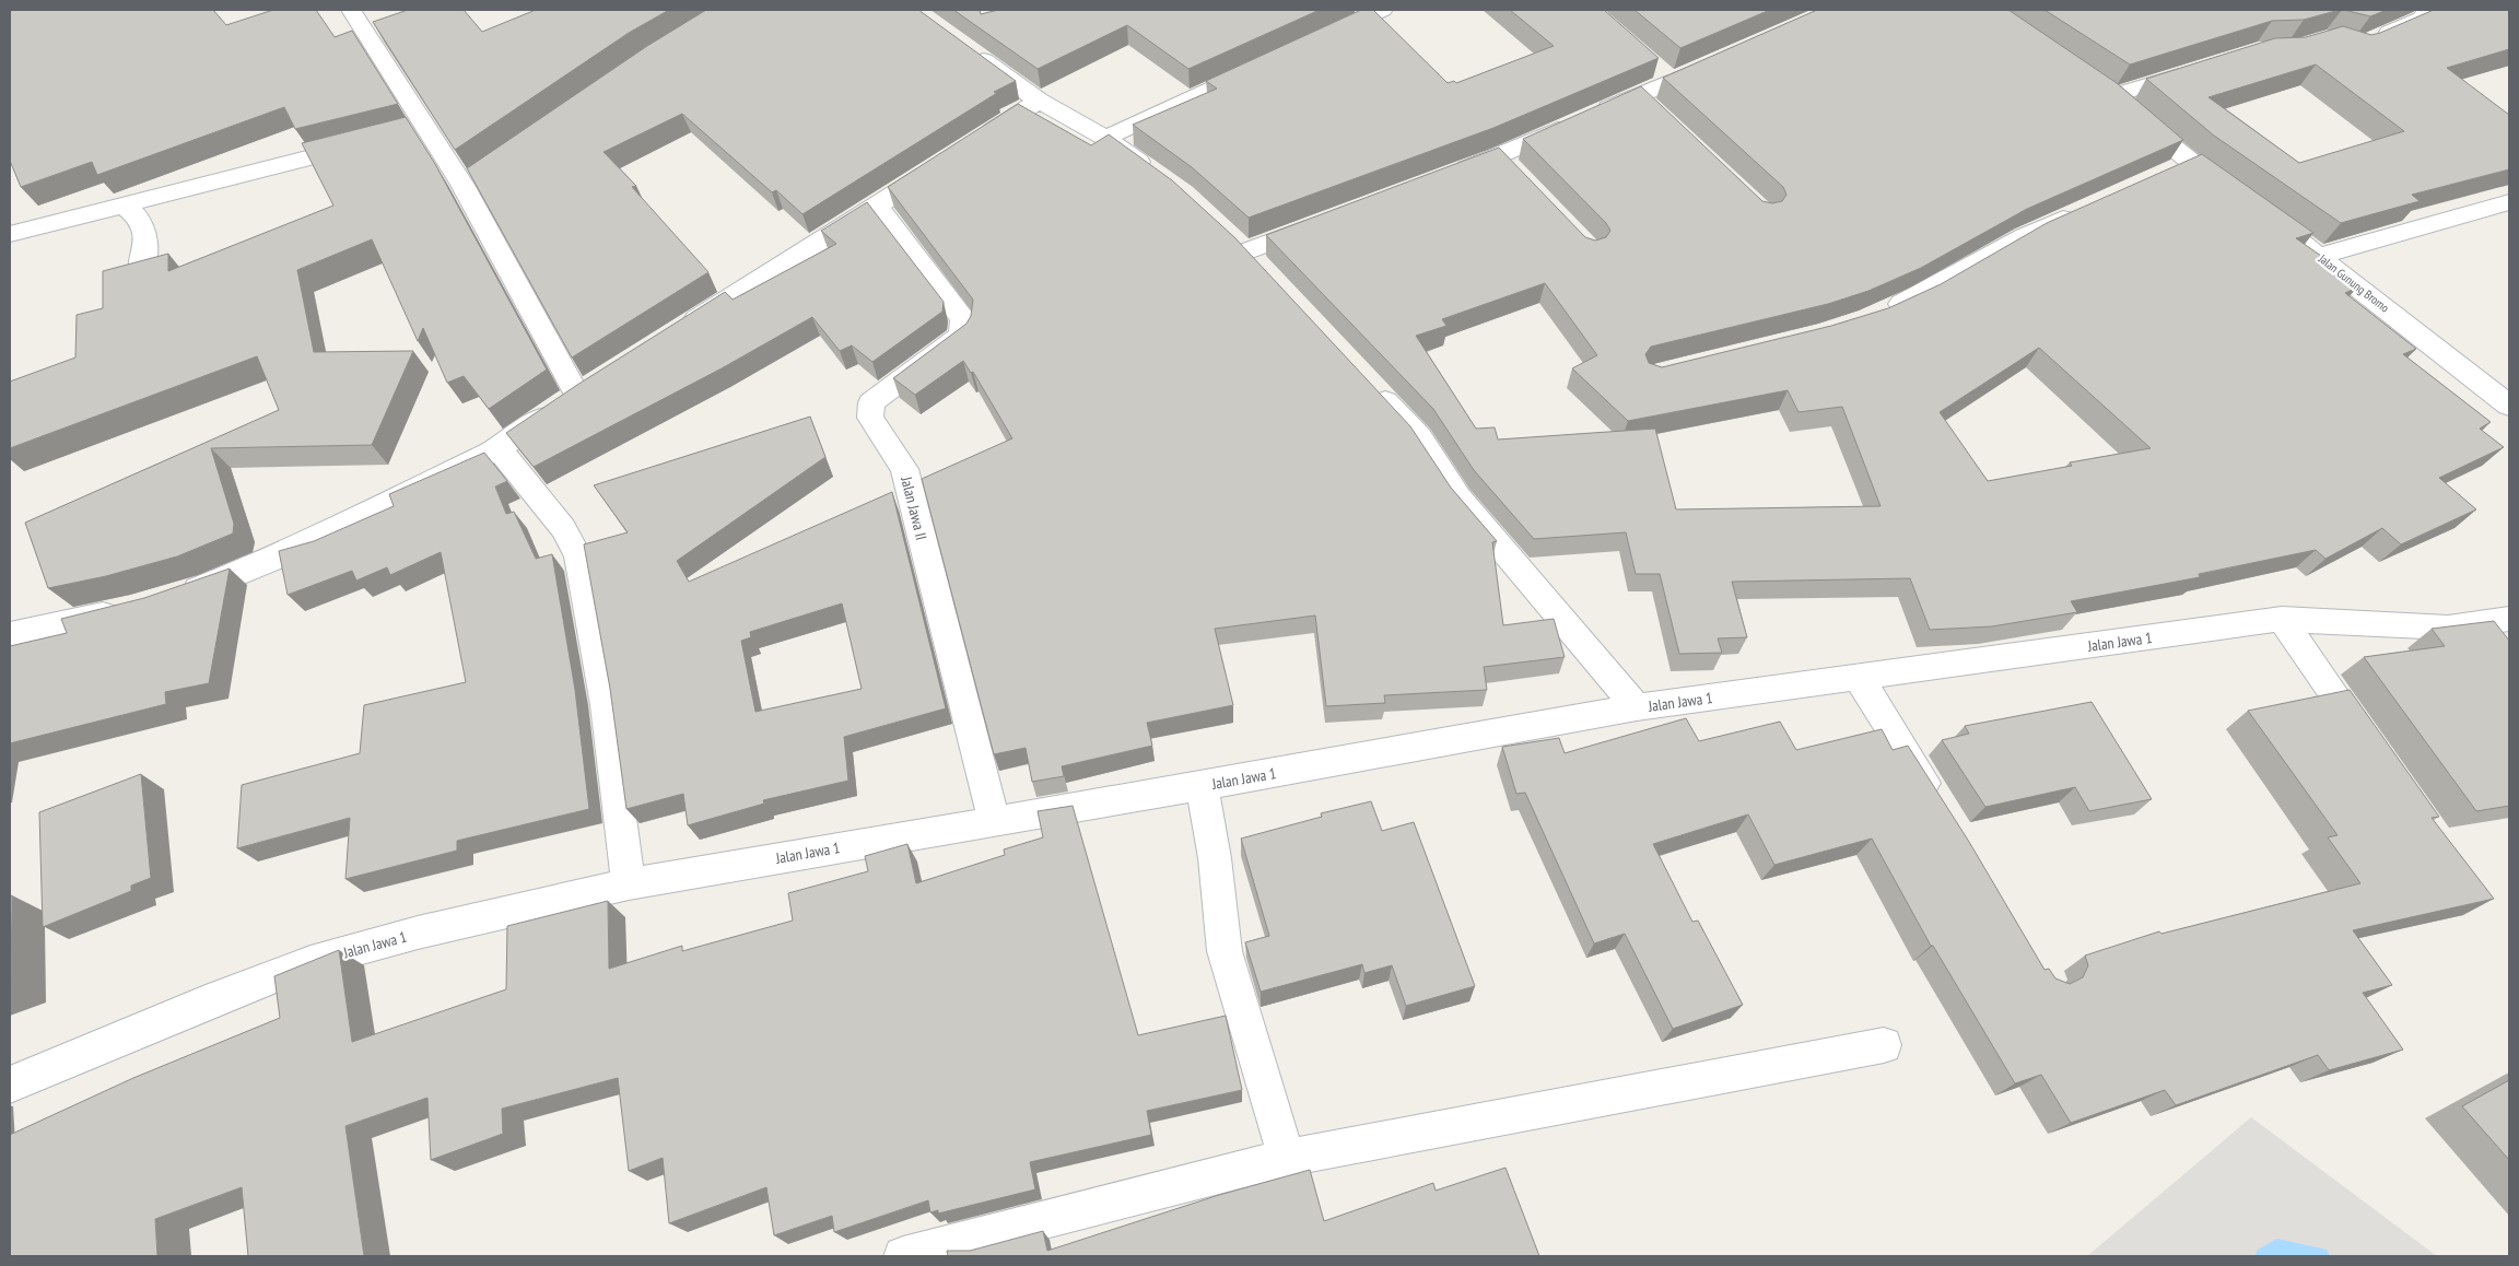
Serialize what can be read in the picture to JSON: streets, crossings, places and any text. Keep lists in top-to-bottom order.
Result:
{
  "streets": {
    "street": ["Jalan Gunung Bromo", "Jalan Jawa II", "Jalan Jawa 1"]
  },
  "crossings": [
    ["Jalan Jawa II", "Jalan Jawa 1"]
  ]
}
